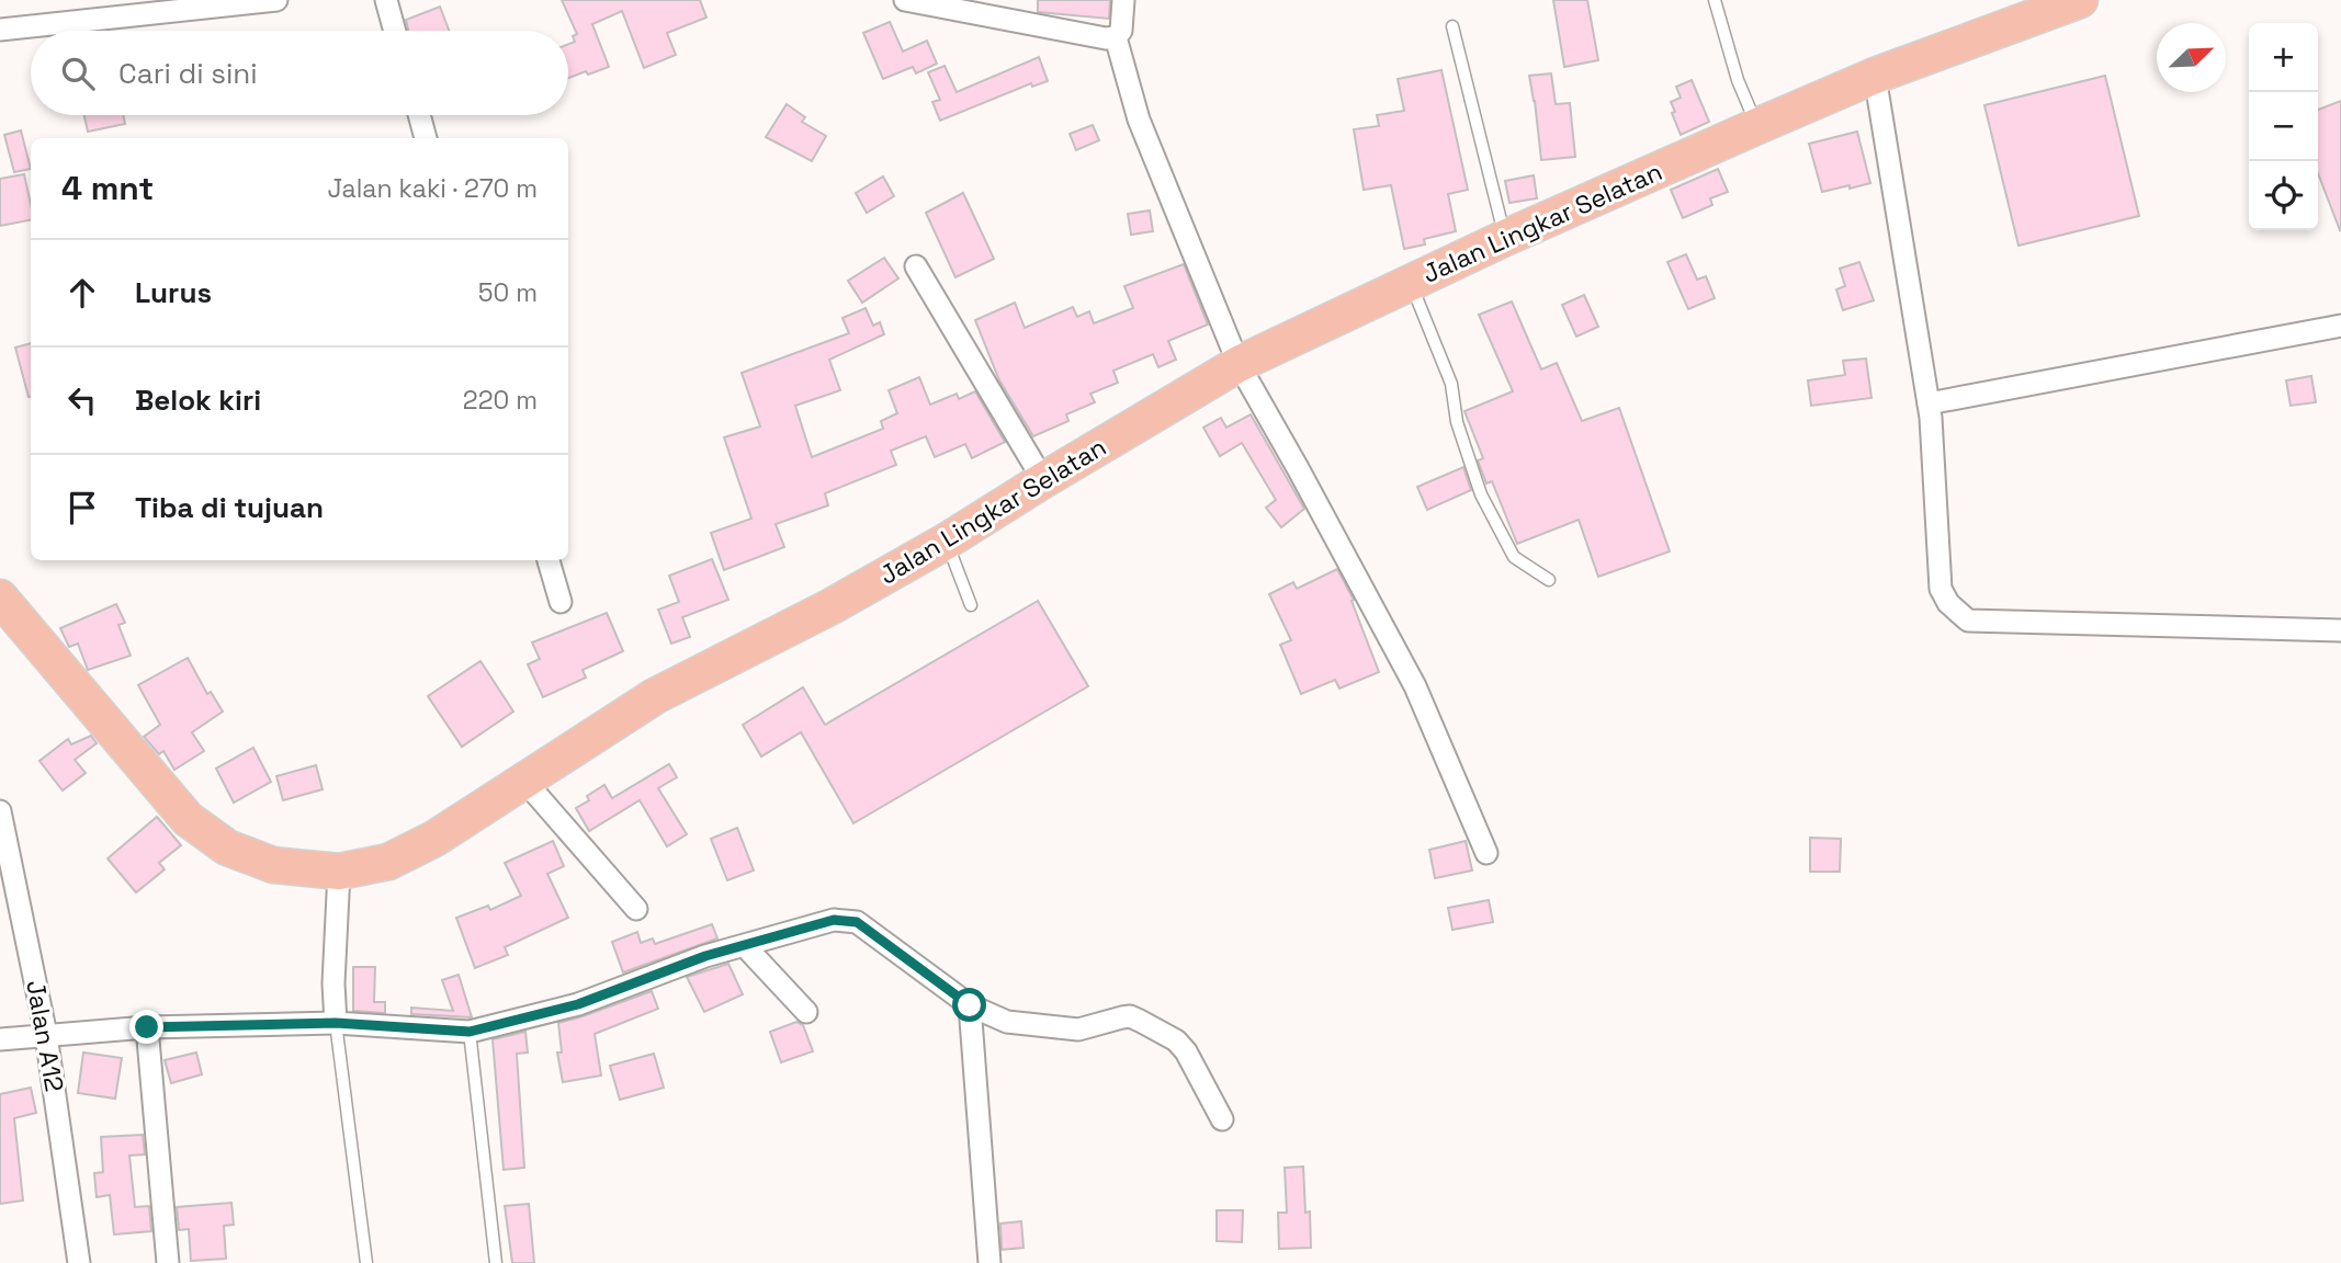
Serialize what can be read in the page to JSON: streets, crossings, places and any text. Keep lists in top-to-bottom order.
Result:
{
  "streets": {
    "highway": ["Jalan Lingkar Selatan"],
    "street": ["Jalan A12"]
  },
  "north": "top right",
  "page": {
    "map_buttons": ["+", "−"],
    "search": "Cari di sini",
    "heading": ["4 mnt", "Jalan kaki · 270 m"],
    "list": [
      ["Lurus", "50 m"],
      ["Belok kiri", "220 m"],
      "Tiba di tujuan"
    ]
  }
}
